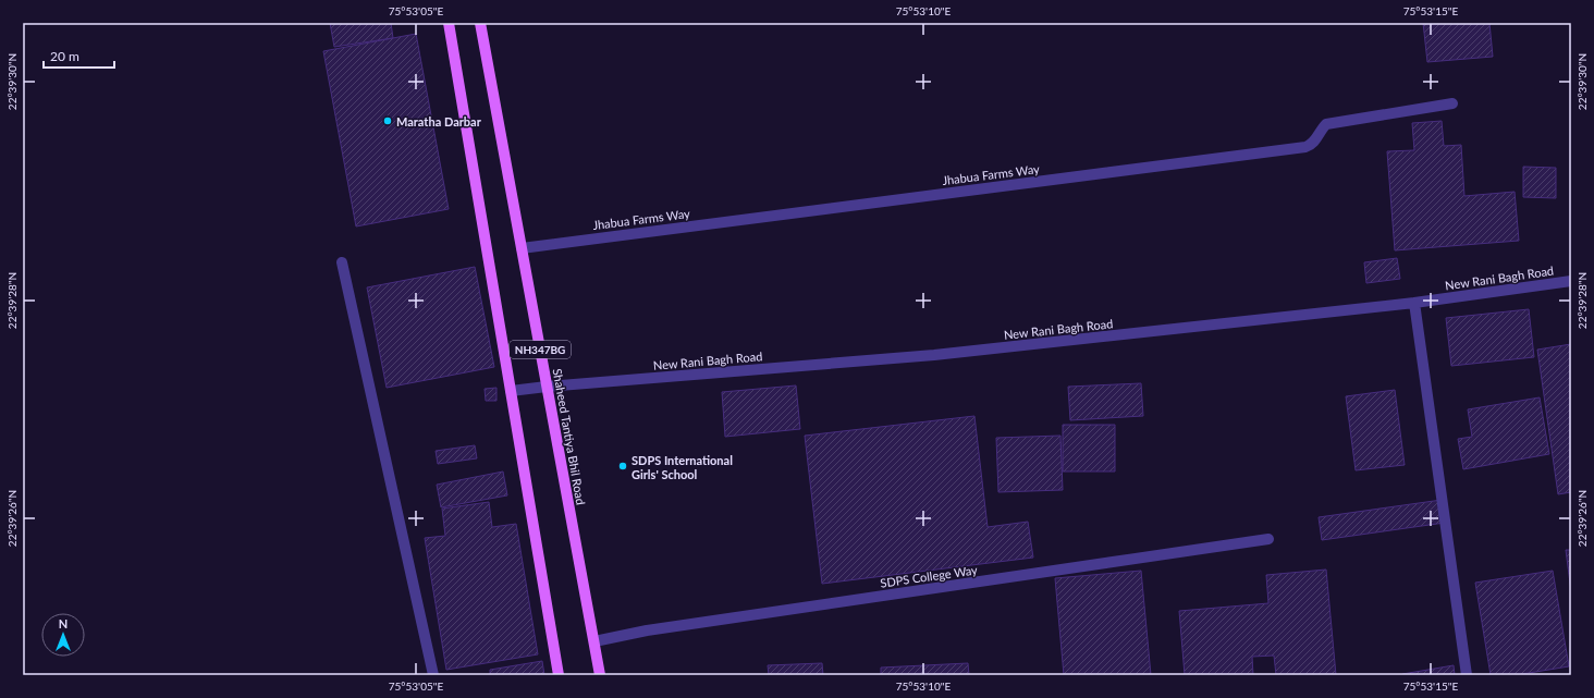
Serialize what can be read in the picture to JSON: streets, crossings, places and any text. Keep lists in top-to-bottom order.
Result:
{
  "streets": {
    "main road": ["NH347BG", "Shaheed Tantiya Bhil Road"],
    "street": ["Jhabua Farms Way", "New Rani Bagh Road", "SDPS College Way"]
  },
  "crossings": [
    ["Jhabua Farms Way", "Shaheed Tantiya Bhil Road"],
    ["New Rani Bagh Road", "NH347BG"],
    ["New Rani Bagh Road", "Shaheed Tantiya Bhil Road"],
    ["Shaheed Tantiya Bhil Road", "SDPS College Way"]
  ],
  "places": ["Maratha Darbar", "SDPS International Girls' School"],
  "scale_bar": "20 m",
  "north": "top",
  "coordinates": [
    "75°53'05\"E",
    "75°53'10\"E",
    "75°53'15\"E",
    "22°39'30\"N",
    "22°39'28\"N",
    "22°39'26\"N"
  ]
}
